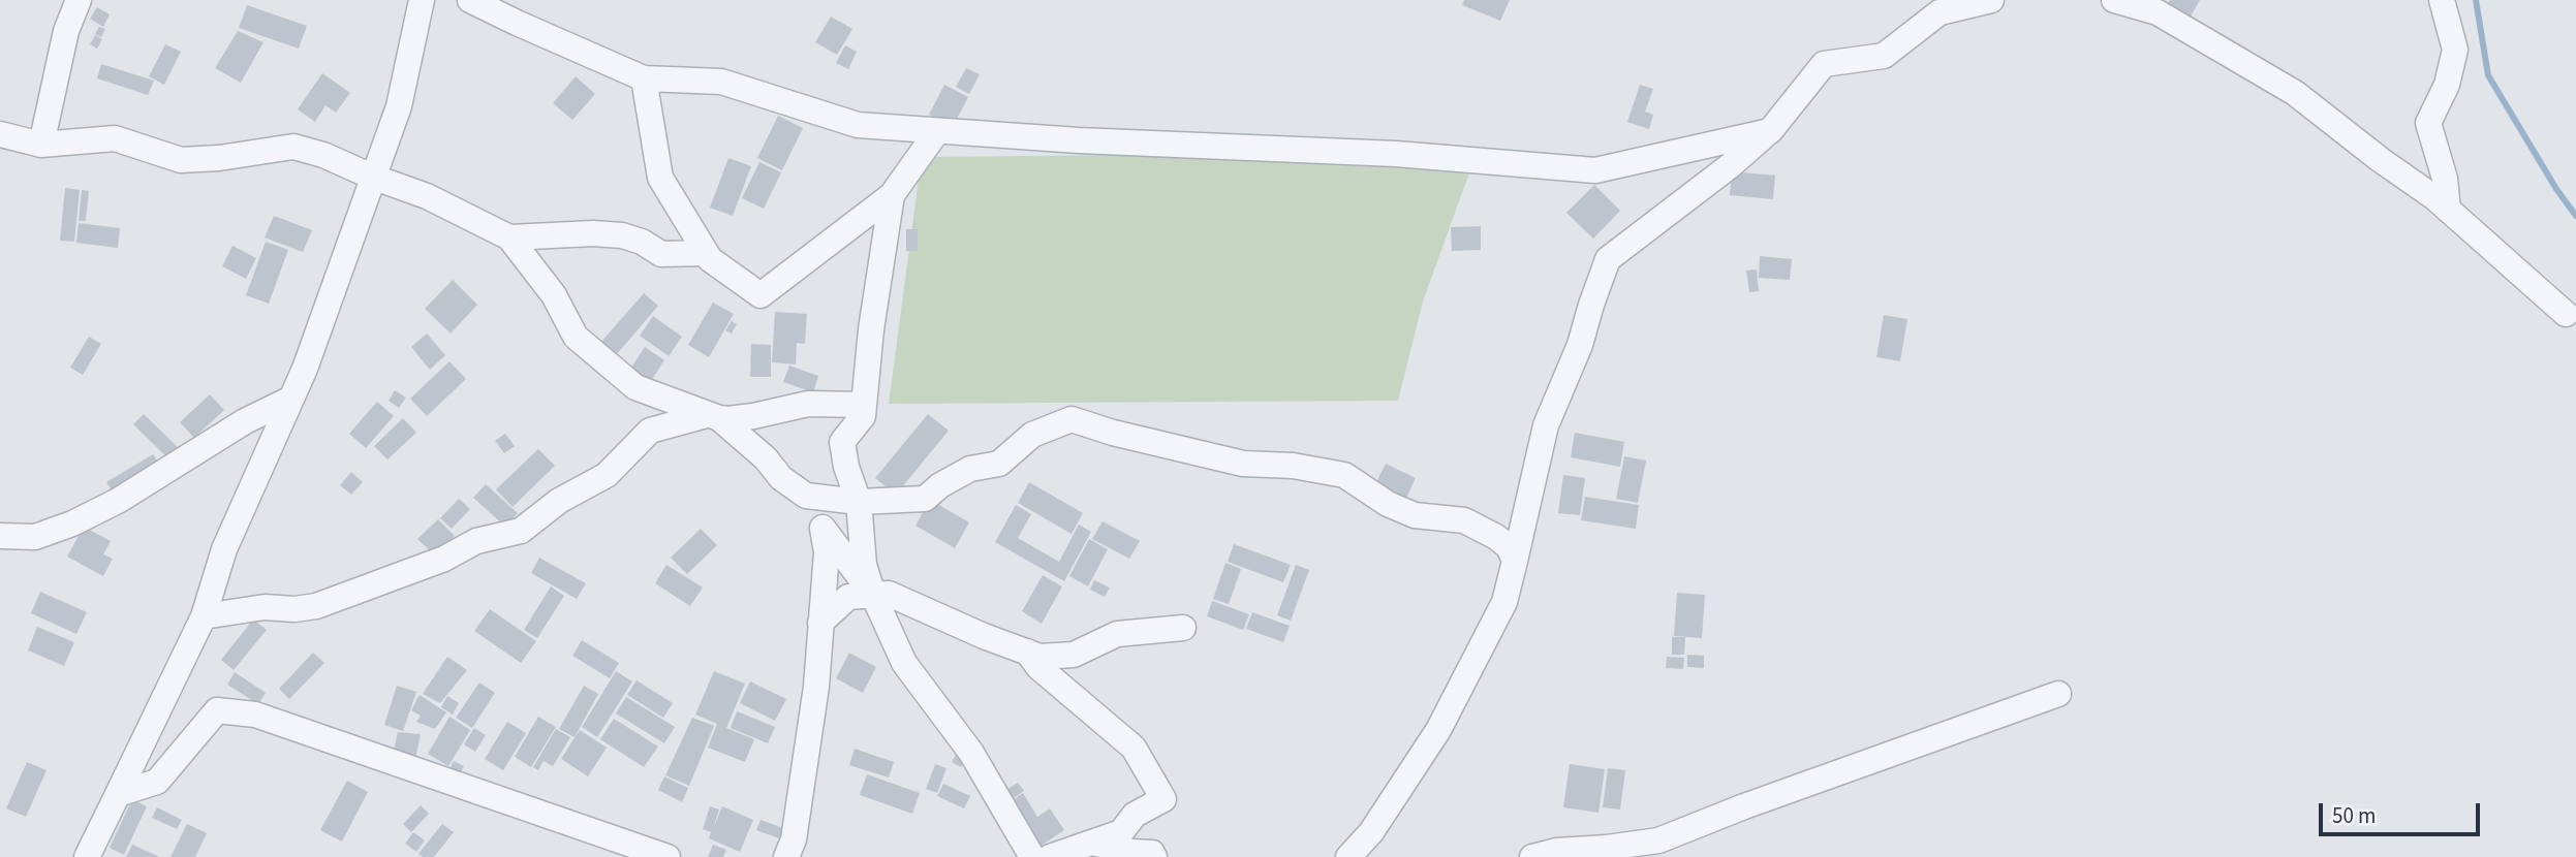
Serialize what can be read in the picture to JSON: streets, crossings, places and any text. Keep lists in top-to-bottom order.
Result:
{
  "scale_bar": "50 m"
}
